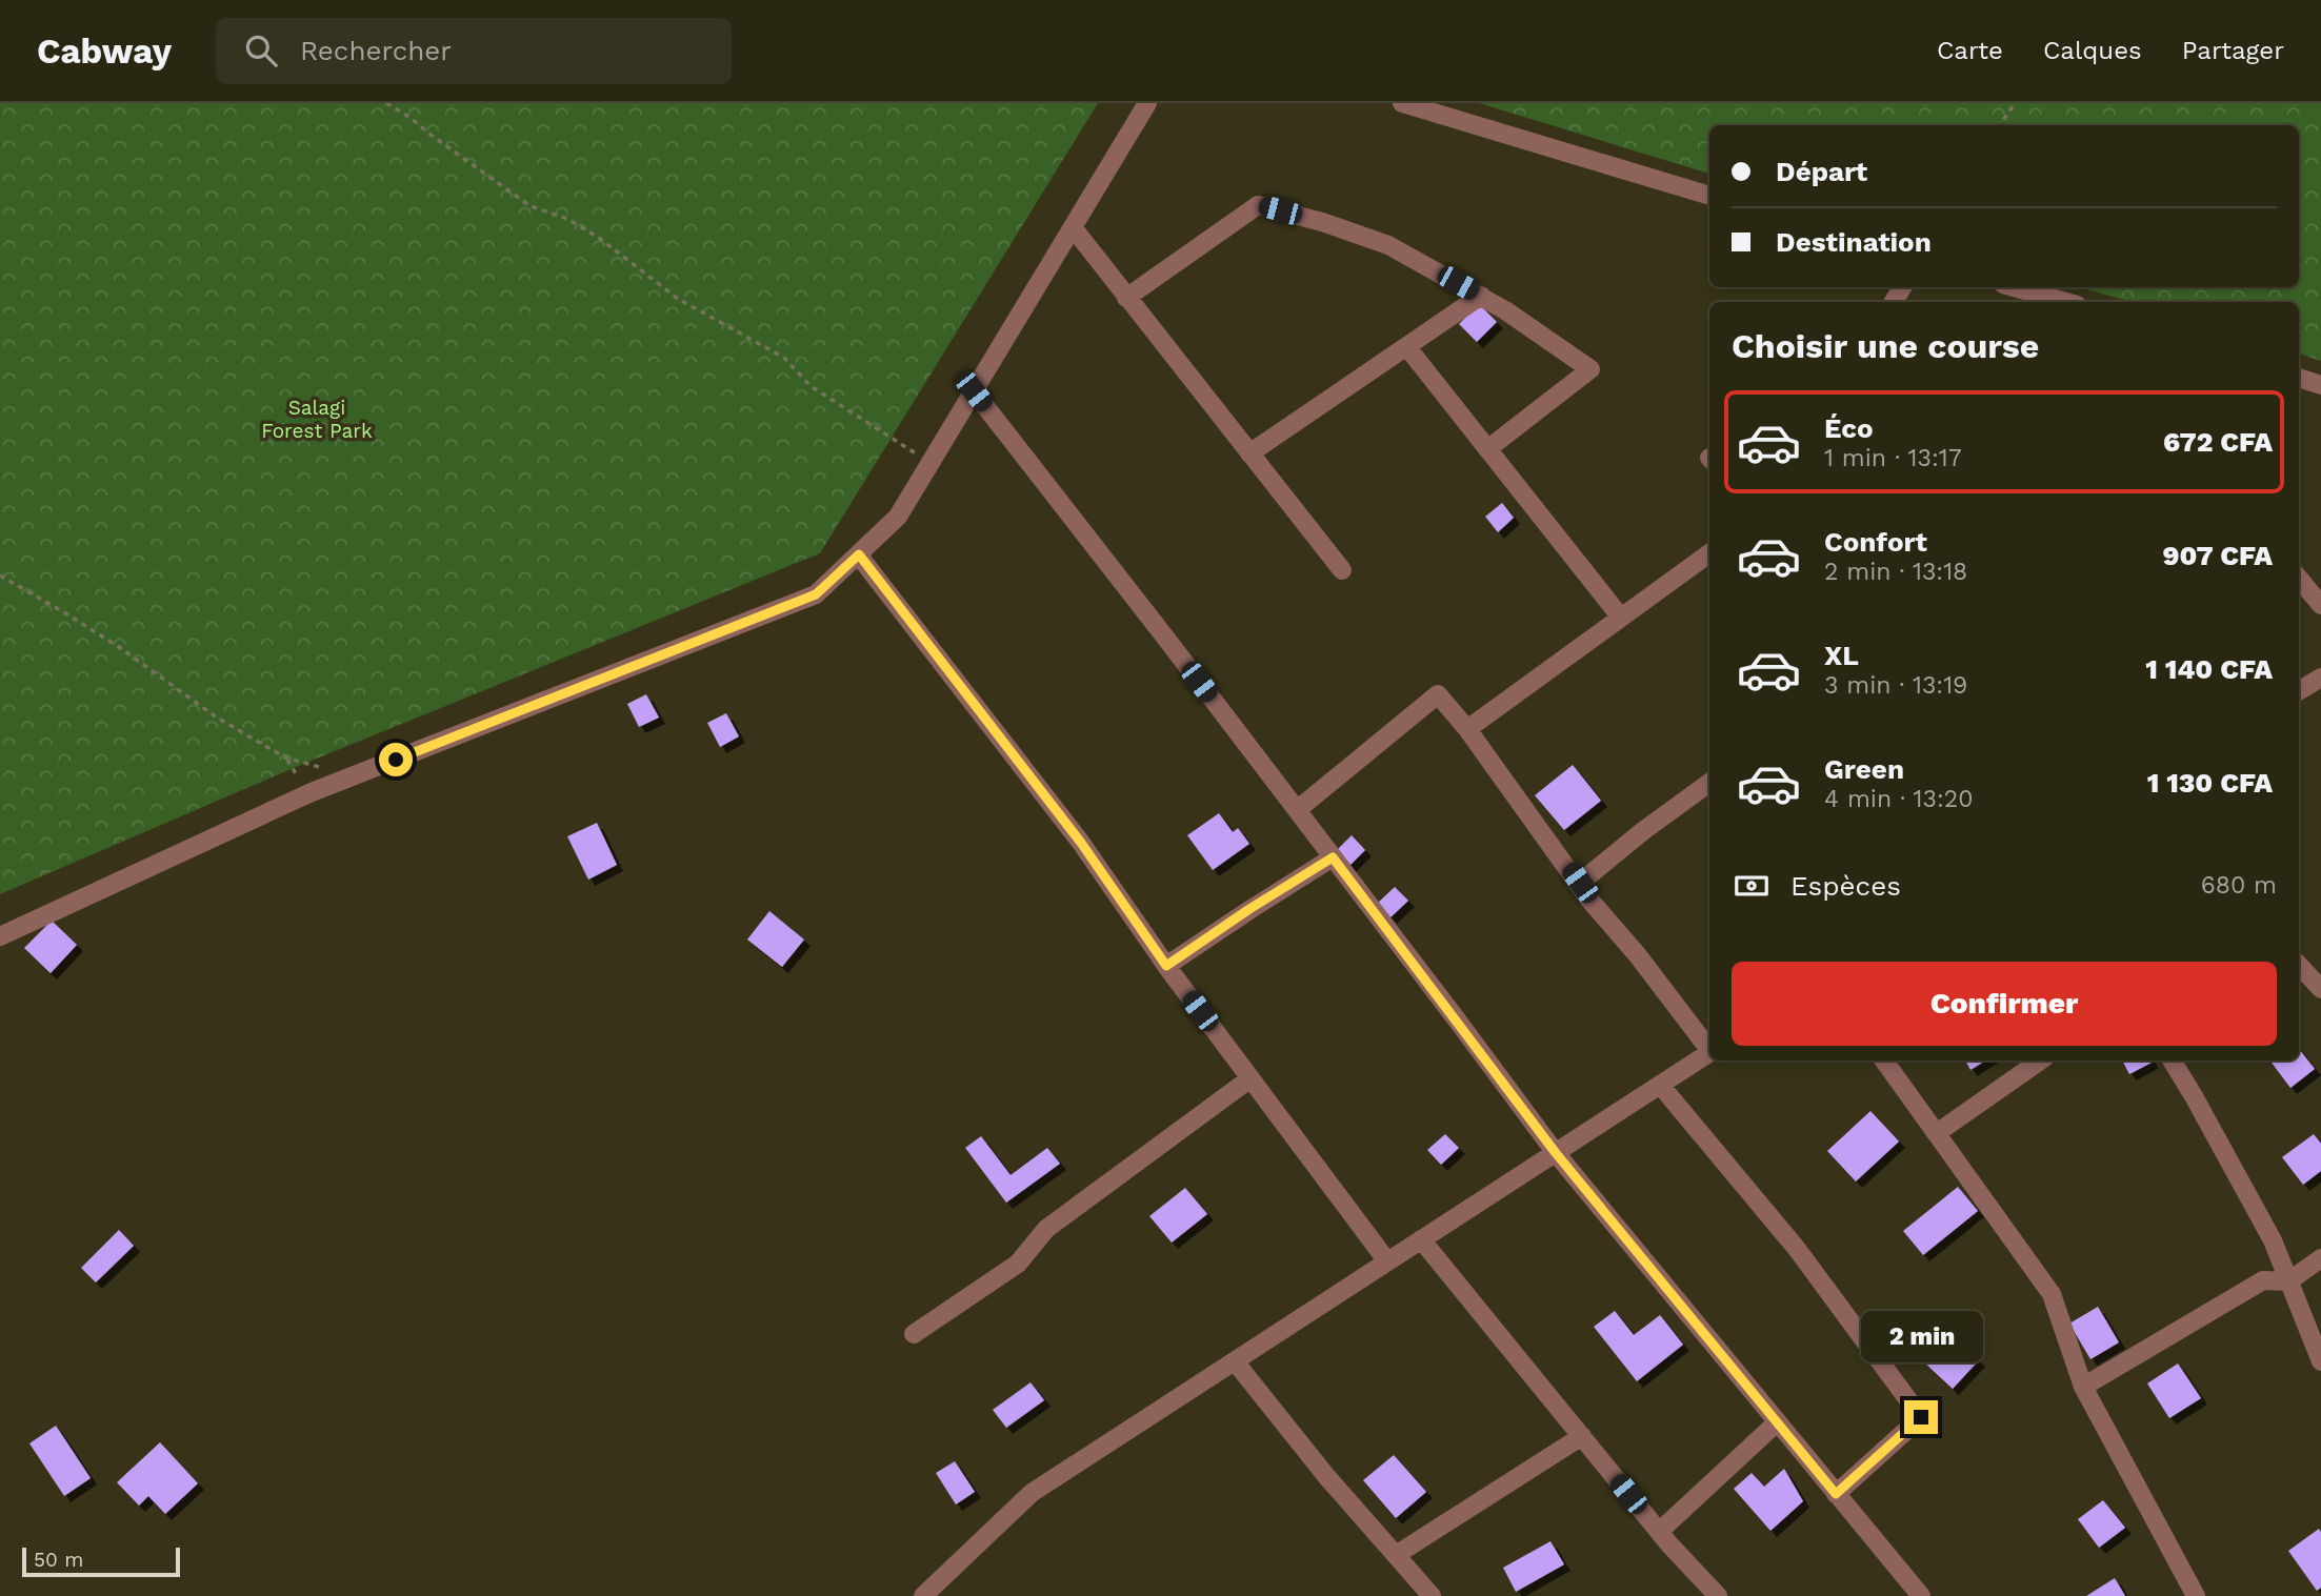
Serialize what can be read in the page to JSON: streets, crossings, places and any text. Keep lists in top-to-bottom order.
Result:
{
  "parks": ["Salagi Forest Park"],
  "scale_bar": "50 m",
  "page": {
    "header": "Cabway",
    "search": "Rechercher",
    "nav": ["Carte", "Calques", "Partager"],
    "banner": ["Départ", "Destination"],
    "heading": "Choisir une course",
    "list": [
      {
        "name": "Éco",
        "note": "1 min · 13:17",
        "value": "672 CFA"
      },
      {
        "name": "Confort",
        "note": "2 min · 13:18",
        "value": "907 CFA"
      },
      {
        "name": "XL",
        "note": "3 min · 13:19",
        "value": "1 140 CFA"
      },
      {
        "name": "Green",
        "note": "4 min · 13:20",
        "value": "1 130 CFA"
      }
    ],
    "pay": ["Espèces", "680 m"],
    "buttons": "Confirmer",
    "bubble": "2 min",
    "scale": "50 m"
  }
}
